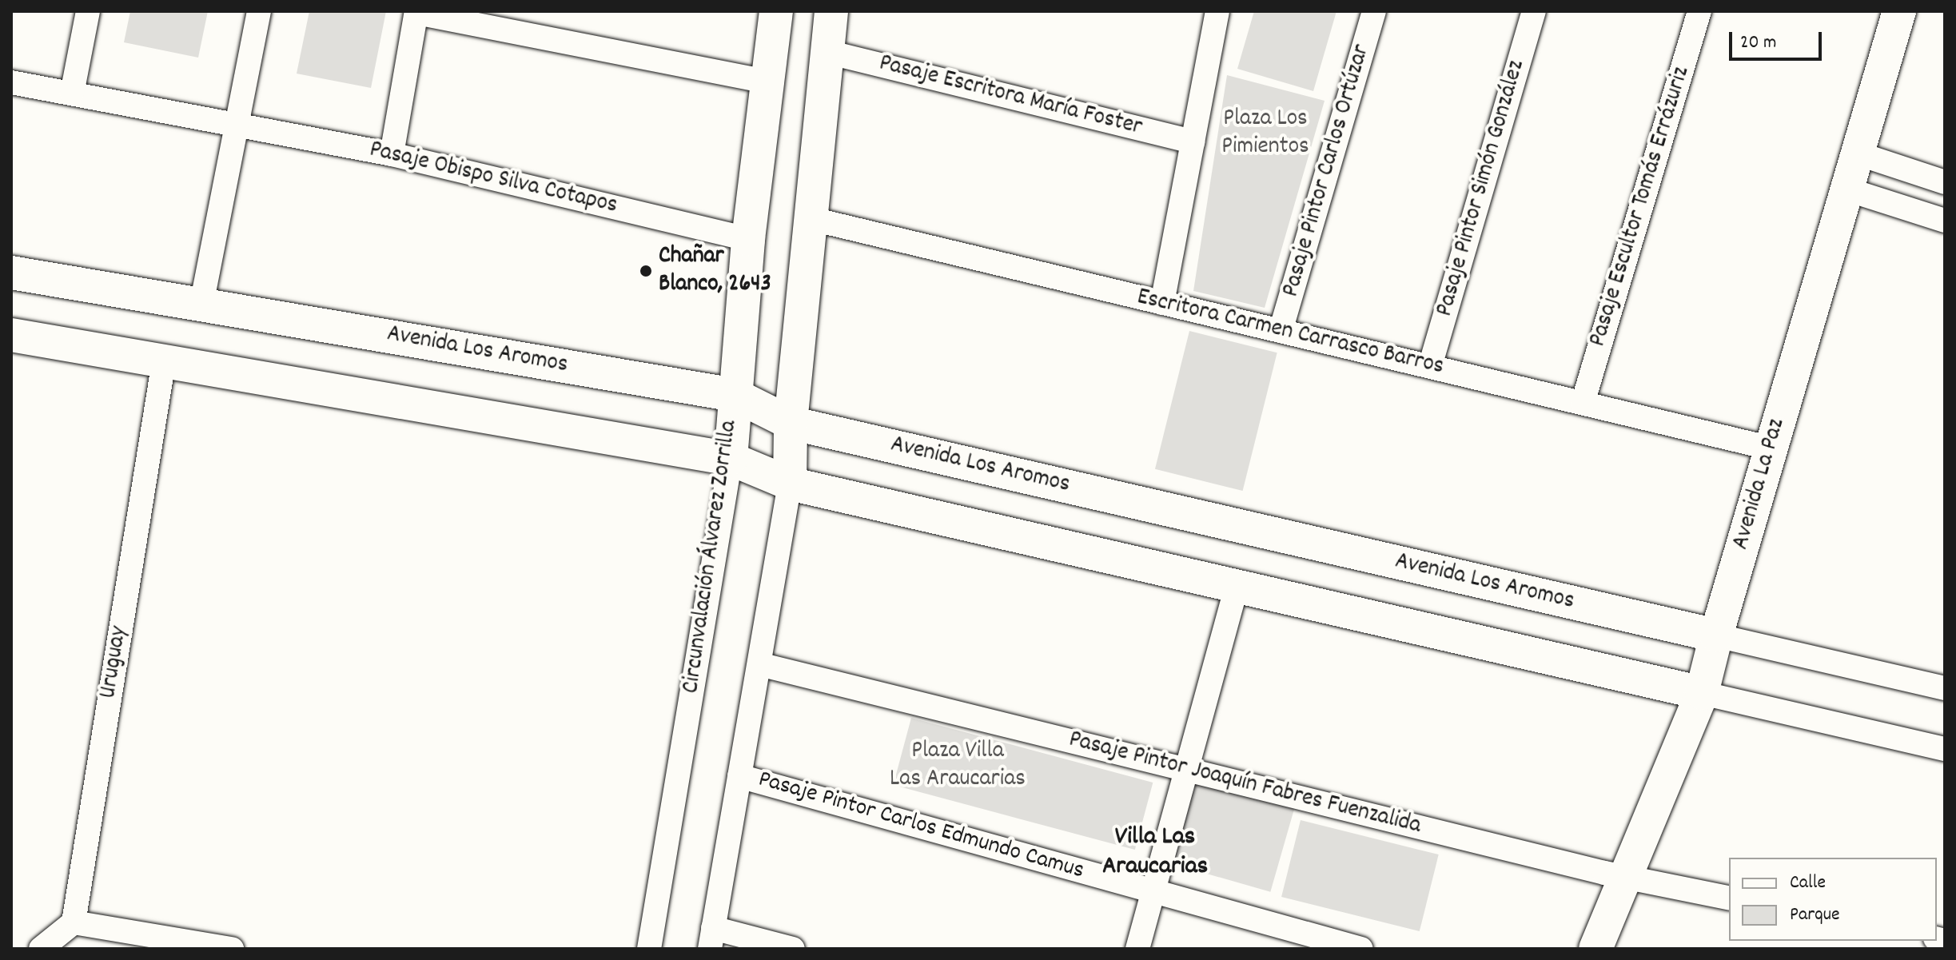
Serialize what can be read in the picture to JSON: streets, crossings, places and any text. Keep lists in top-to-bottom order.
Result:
{
  "streets": {
    "main road": ["Avenida Los Aromos", "Avenida La Paz", "Circunvalación Álvarez Zorrilla"],
    "street": [
      "Pasaje Escritora María Foster",
      "Pasaje Pintor Carlos Ortúzar",
      "Pasaje Obispo Silva Cotapos",
      "Pasaje Pintor Simón González",
      "Pasaje Escultor Tomás Errázuriz",
      "Escritora Carmen Carrasco Barros",
      "Uruguay",
      "Pasaje Pintor Joaquín Fabres Fuenzalida",
      "Pasaje Pintor Carlos Edmundo Camus"
    ]
  },
  "crossings": [
    ["Pasaje Pintor Carlos Ortúzar", "Escritora Carmen Carrasco Barros"],
    ["Pasaje Obispo Silva Cotapos", "Circunvalación Álvarez Zorrilla"],
    ["Pasaje Pintor Simón González", "Escritora Carmen Carrasco Barros"],
    ["Pasaje Escultor Tomás Errázuriz", "Escritora Carmen Carrasco Barros"],
    ["Escritora Carmen Carrasco Barros", "Avenida La Paz"],
    ["Avenida Los Aromos", "Avenida La Paz"],
    ["Avenida Los Aromos", "Circunvalación Álvarez Zorrilla"],
    ["Avenida La Paz", "Pasaje Pintor Joaquín Fabres Fuenzalida"]
  ],
  "districts": ["Villa Las Araucarias"],
  "parks": ["Plaza Los Pimientos", "Plaza Villa Las Araucarias"],
  "places": ["Chañar Blanco, 2643"],
  "legend": ["Calle", "Parque"],
  "scale_bar": "20 m"
}
